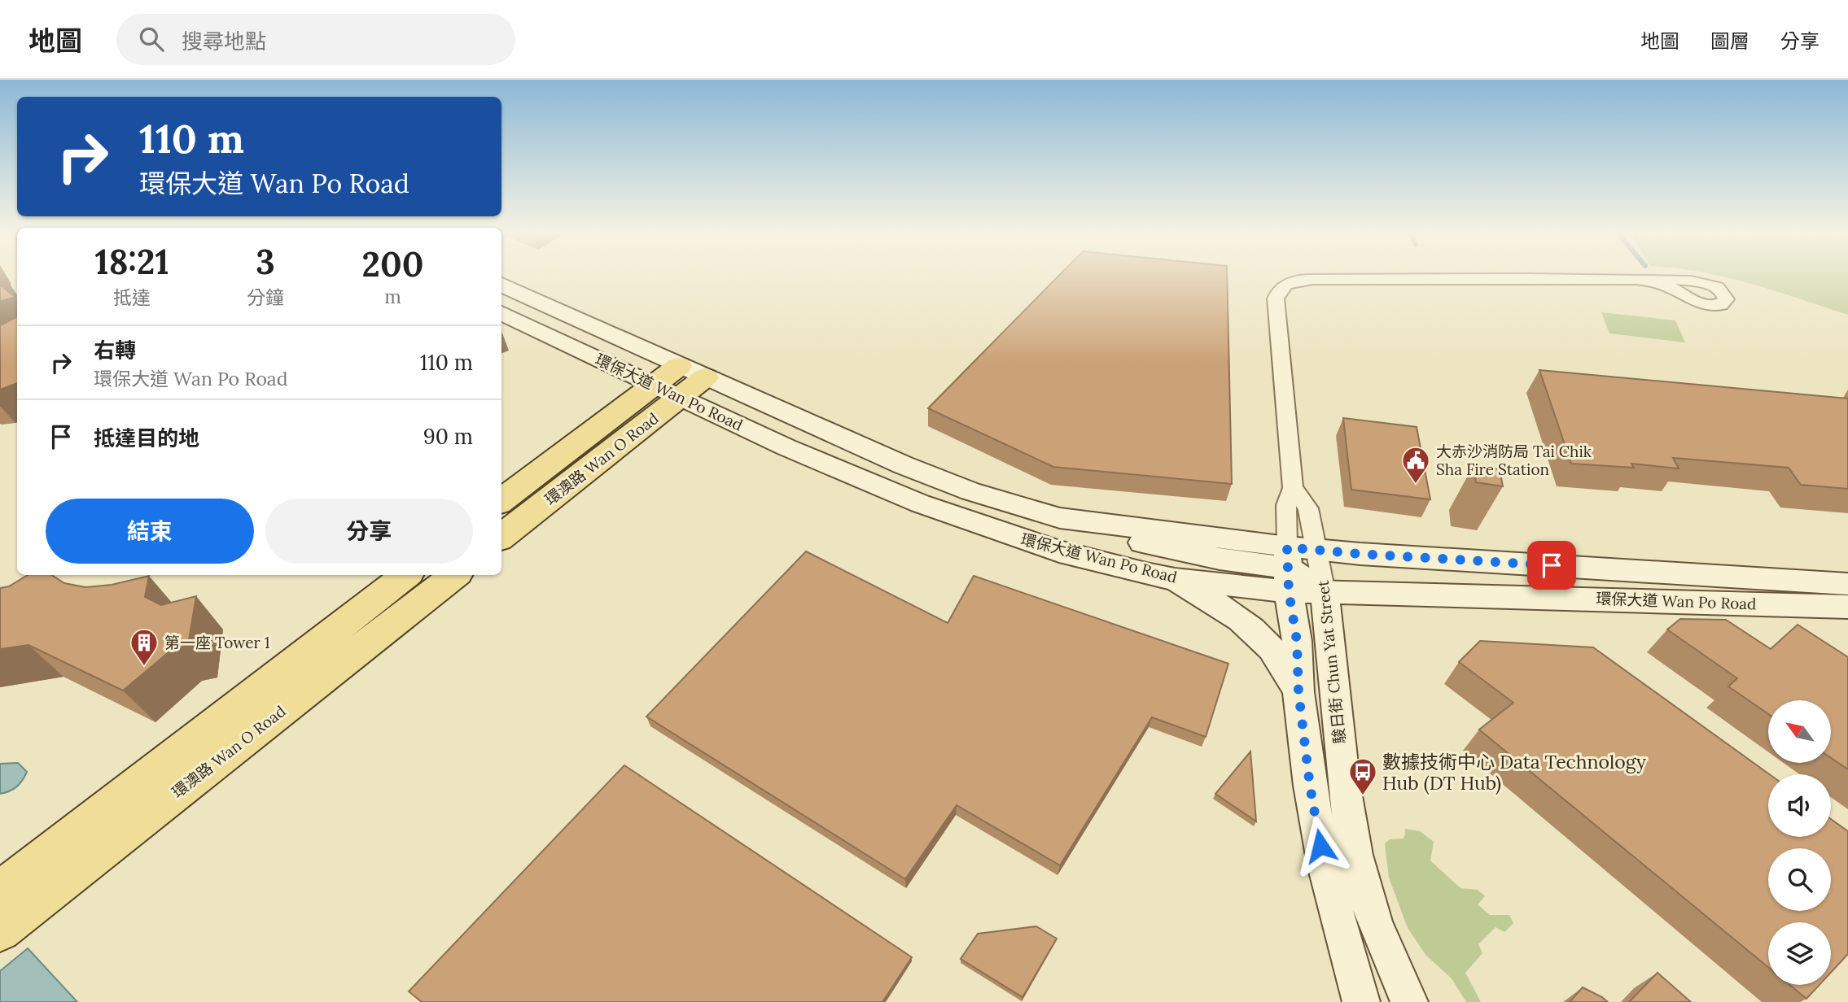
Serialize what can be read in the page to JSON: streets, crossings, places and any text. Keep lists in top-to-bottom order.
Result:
{
  "streets": {
    "main road": ["環保大道 Wan Po Road", "環澳路 Wan O Road", "駿日街 Chun Yat Street"]
  },
  "crossings": [
    ["環保大道 Wan Po Road", "環澳路 Wan O Road"],
    ["環保大道 Wan Po Road", "駿日街 Chun Yat Street"]
  ],
  "places": {
    "public building": ["大赤沙消防局 Tai Chik Sha Fire Station"],
    "building": ["第一座 Tower 1"],
    "bus stop": ["數據技術中心 Data Technology Hub (DT Hub)"]
  },
  "north": "top left",
  "page": {
    "header": "地圖",
    "search": "搜尋地點",
    "nav": ["地圖", "圖層", "分享"],
    "turn": ["110 m", "環保大道 Wan Po Road"],
    "eta": [
      "18:21",
      "抵達",
      "3",
      "分鐘",
      "200",
      "m"
    ],
    "list": [
      {
        "name": "右轉",
        "note": "環保大道 Wan Po Road",
        "value": "110 m"
      },
      {
        "name": "抵達目的地",
        "value": "90 m"
      }
    ],
    "buttons": ["結束", "分享"]
  }
}
